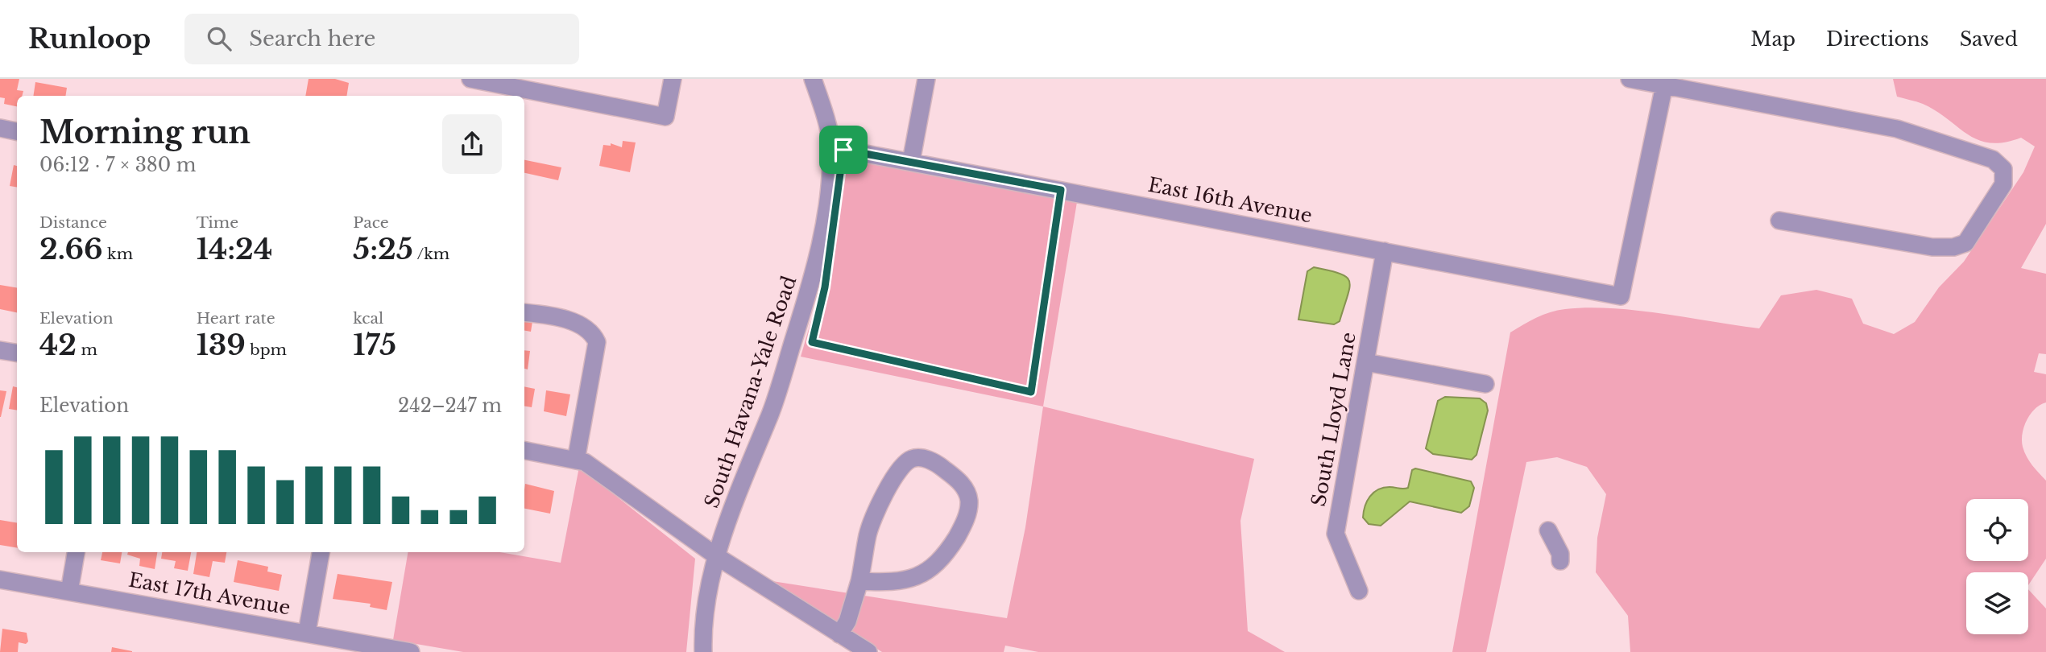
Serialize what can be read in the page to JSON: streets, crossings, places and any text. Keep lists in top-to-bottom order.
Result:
{
  "streets": {
    "street": [
      "East 16th Avenue",
      "South Havana-Yale Road",
      "South Lloyd Lane",
      "East 17th Avenue"
    ]
  },
  "crossings": [
    ["East 16th Avenue", "South Havana-Yale Road"],
    ["East 16th Avenue", "South Lloyd Lane"]
  ],
  "page": {
    "header": "Runloop",
    "search": "Search here",
    "nav": ["Map", "Directions", "Saved"],
    "heading": ["Morning run", "06:12 · 7 × 380 m"],
    "stats": [
      ["Distance", "2.66 km"],
      ["Time", "14:24"],
      ["Pace", "5:25 /km"],
      ["Elevation", "42 m"],
      ["Heart rate", "139 bpm"],
      ["kcal", "175"]
    ],
    "chart": ["Elevation", "242–247 m"]
  }
}
